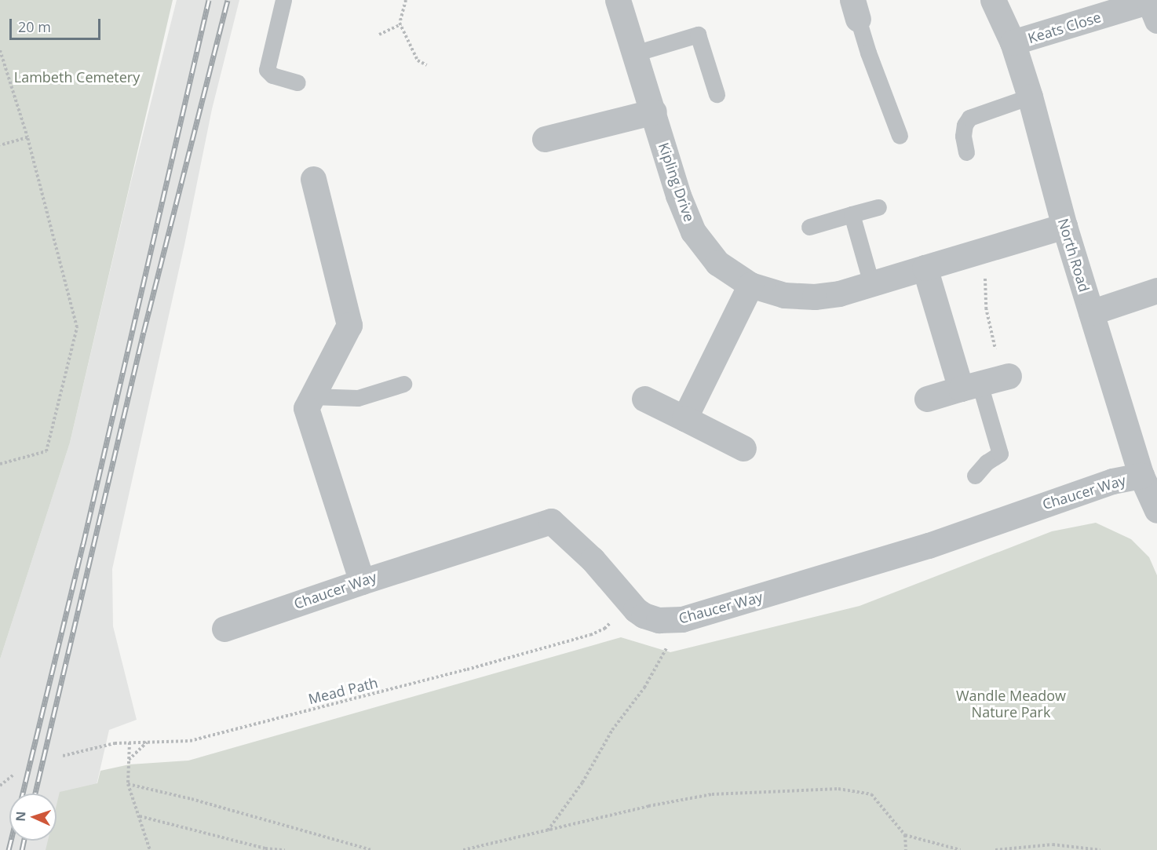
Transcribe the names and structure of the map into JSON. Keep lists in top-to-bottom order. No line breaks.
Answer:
{"streets":{"street":["Keats Close","Kipling Drive","North Road","Chaucer Way"],"path":["Mead Path"]},"crossings":[["Keats Close","North Road"],["Kipling Drive","North Road"],["North Road","Chaucer Way"]],"parks":["Lambeth Cemetery","Wandle Meadow Nature Park"],"scale_bar":"20 m","north":"left"}
